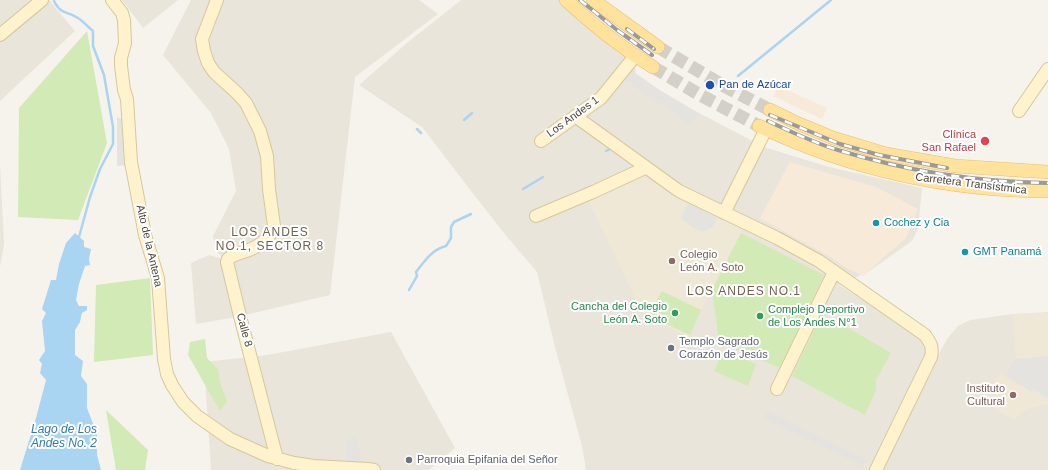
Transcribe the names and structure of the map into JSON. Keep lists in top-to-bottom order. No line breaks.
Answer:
{"streets":{"main road":["Carretera Transístmica"],"street":["Los Andes 1","Alto de la Antena","Calle 8"]},"crossings":[["Alto de la Antena","Calle 8"]],"districts":["LOS ANDES NO.1, SECTOR 8","LOS ANDES NO.1"],"water":["Lago de Los Andes No. 2"],"places":["Pan de Azúcar","Clínica San Rafael","Cochez y Cia","GMT Panamá","Colegio León A. Soto","Cancha del Colegio León A. Soto","Complejo Deportivo de Los Andes N°1","Templo Sagrado Corazón de Jesús","Instituto Cultural","Parroquia Epifania del Señor"]}
